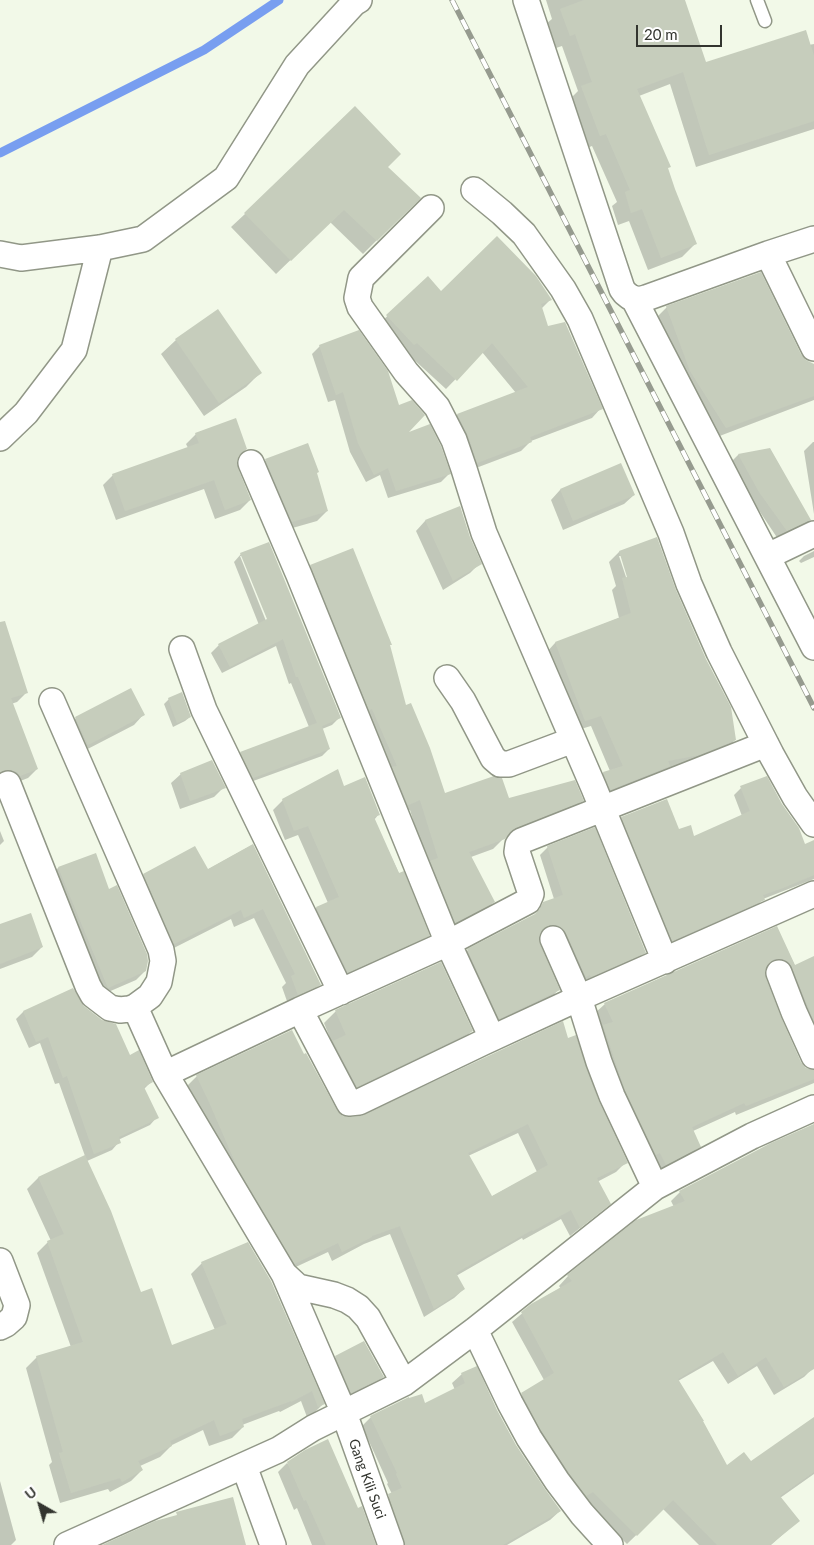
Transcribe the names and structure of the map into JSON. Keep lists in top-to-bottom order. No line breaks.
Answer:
{"streets":{"street":["Gang Kili Suci"]},"scale_bar":"20 m","north":"top left"}
